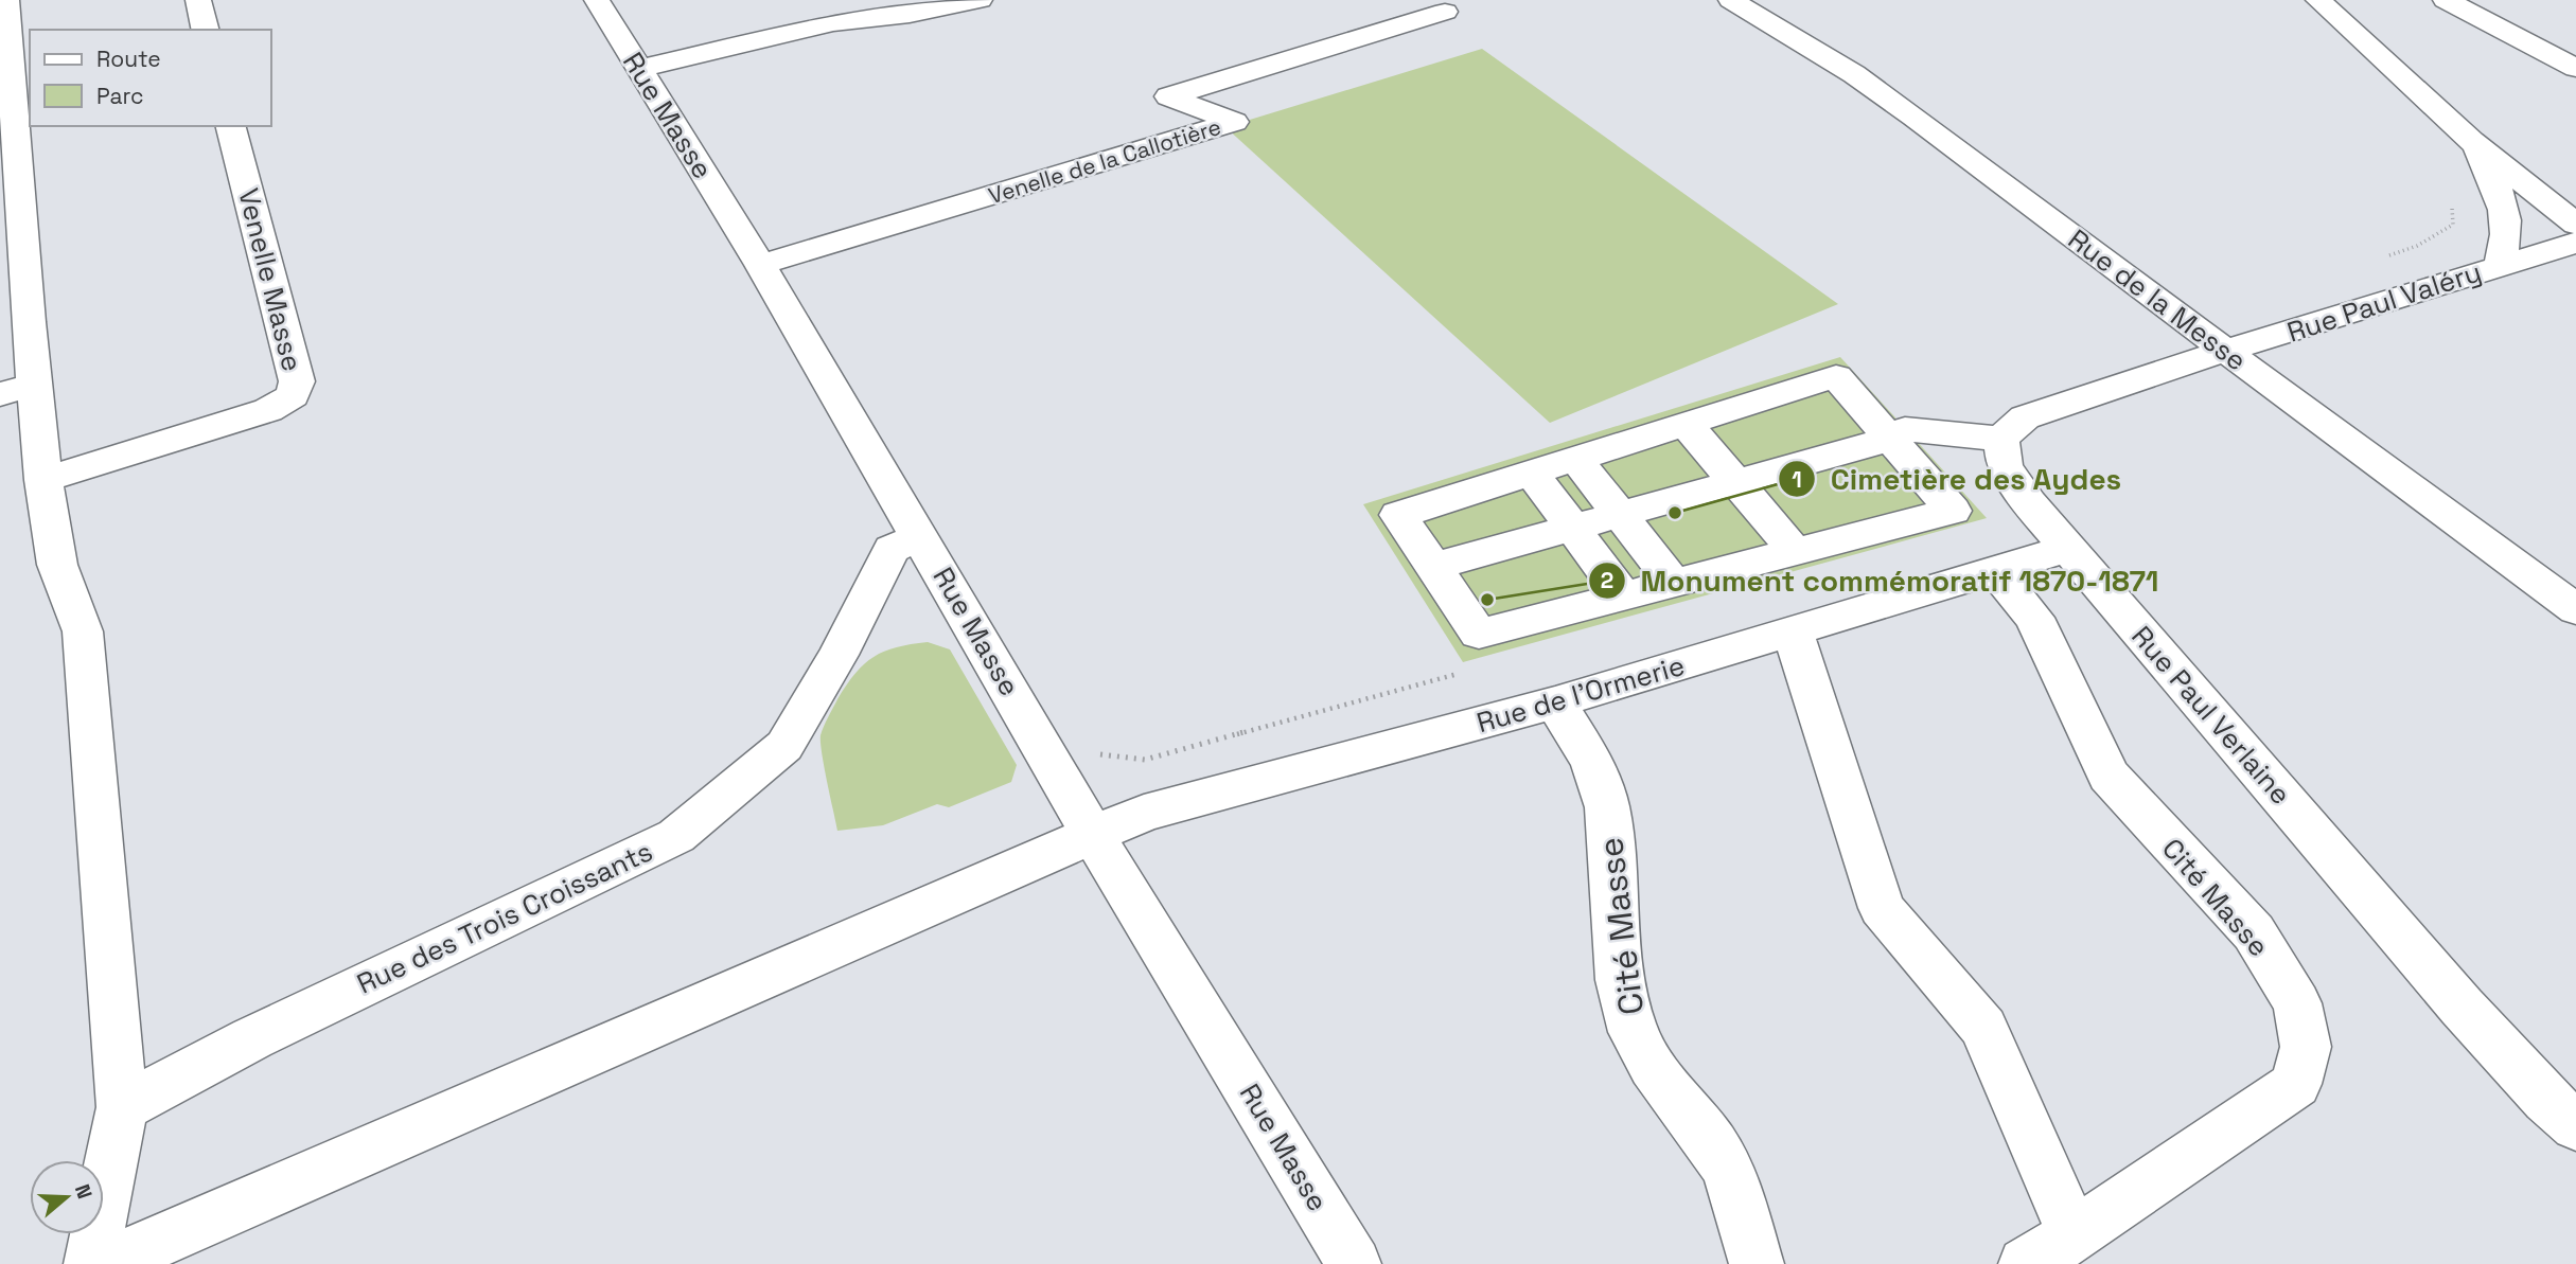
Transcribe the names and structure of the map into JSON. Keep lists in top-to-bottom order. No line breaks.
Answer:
{"streets":{"street":["Rue Masse","Venelle de la Callotière","Venelle Masse","Rue de la Messe","Rue Paul Valéry","Rue de l'Ormerie","Rue Paul Verlaine","Cité Masse","Rue des Trois Croissants"]},"crossings":[["Rue Masse","Venelle de la Callotière"],["Rue Masse","Rue de l'Ormerie"],["Rue Masse","Rue des Trois Croissants"],["Rue de la Messe","Rue Paul Valéry"],["Rue de l'Ormerie","Rue Paul Verlaine"],["Rue de l'Ormerie","Cité Masse"]],"places":["Cimetière des Aydes","Monument commémoratif 1870-1871"],"legend":["Route","Parc"],"north":"right"}
